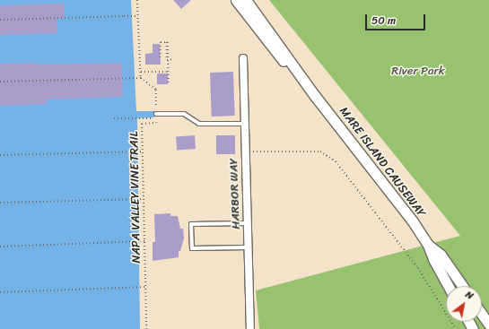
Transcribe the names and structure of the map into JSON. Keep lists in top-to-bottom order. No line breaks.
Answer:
{"streets":{"main road":["MARE ISLAND CAUSEWAY"],"street":["HARBOR WAY"],"path":["NAPA VALLEY VINE TRAIL"]},"parks":["River Park"],"scale_bar":"50 m","north":"top right"}
